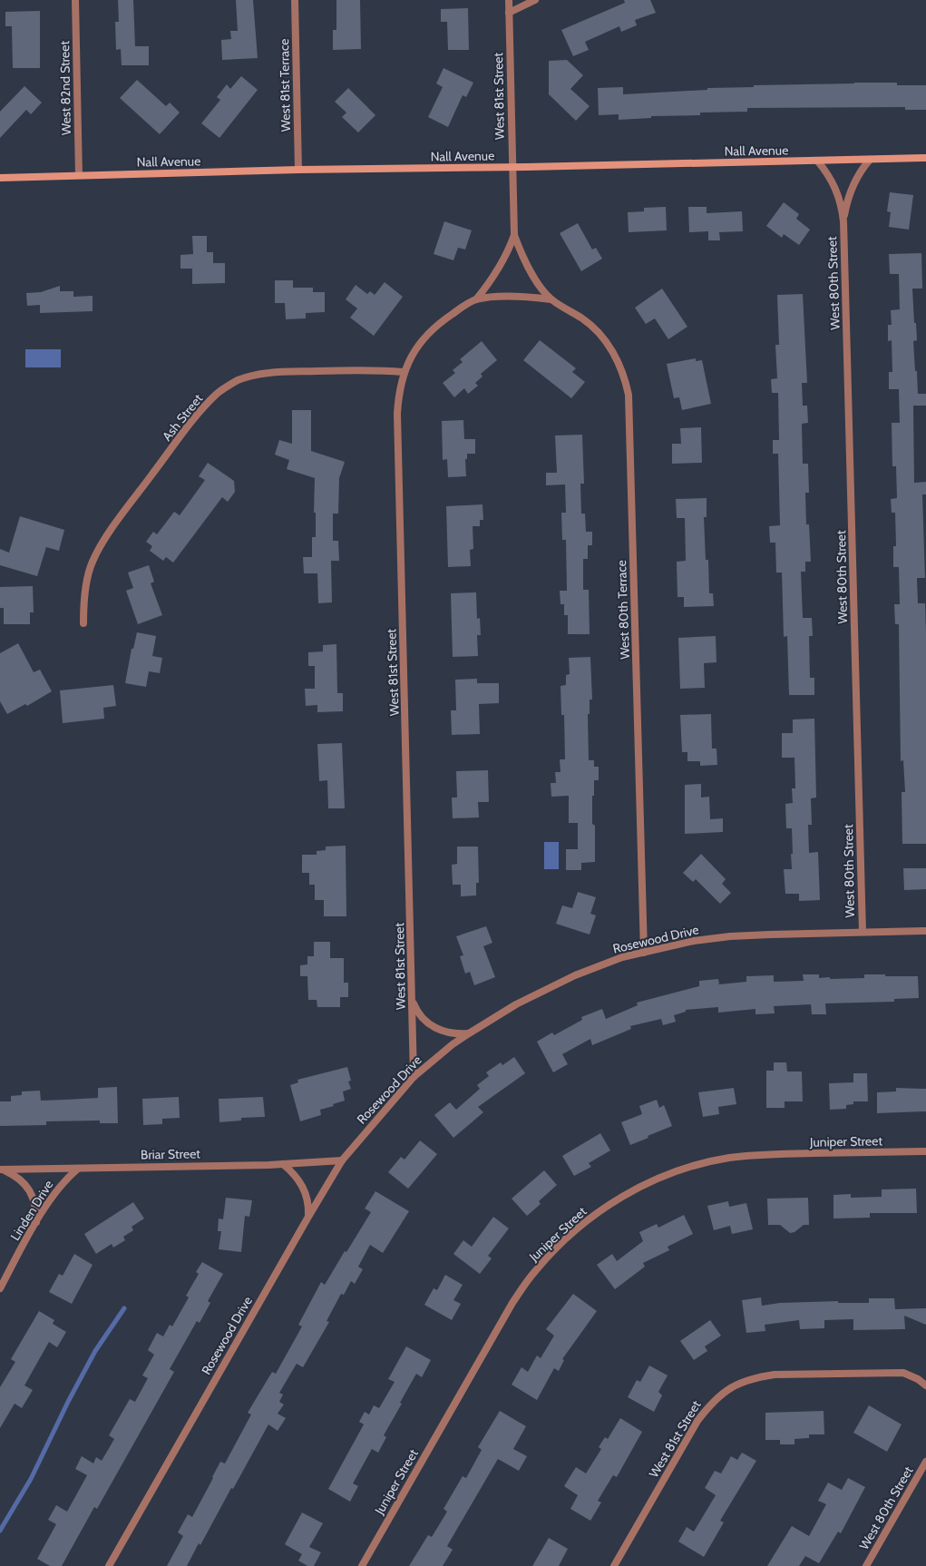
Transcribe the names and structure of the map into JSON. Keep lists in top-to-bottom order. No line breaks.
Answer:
{"streets":{"main road":["Nall Avenue"],"street":["West 81st Terrace","West 82nd Street","West 81st Street","West 80th Street","Ash Street","West 80th Terrace","Rosewood Drive","Juniper Street","Briar Street","Linden Drive"]},"crossings":[["West 81st Terrace","Nall Avenue"],["West 82nd Street","Nall Avenue"],["West 81st Street","Nall Avenue"],["West 81st Street","Ash Street"],["West 81st Street","West 80th Terrace"],["West 81st Street","Rosewood Drive"],["Nall Avenue","West 80th Street"],["West 80th Street","Rosewood Drive"],["West 80th Terrace","Rosewood Drive"],["Rosewood Drive","Briar Street"],["Briar Street","Linden Drive"]]}
